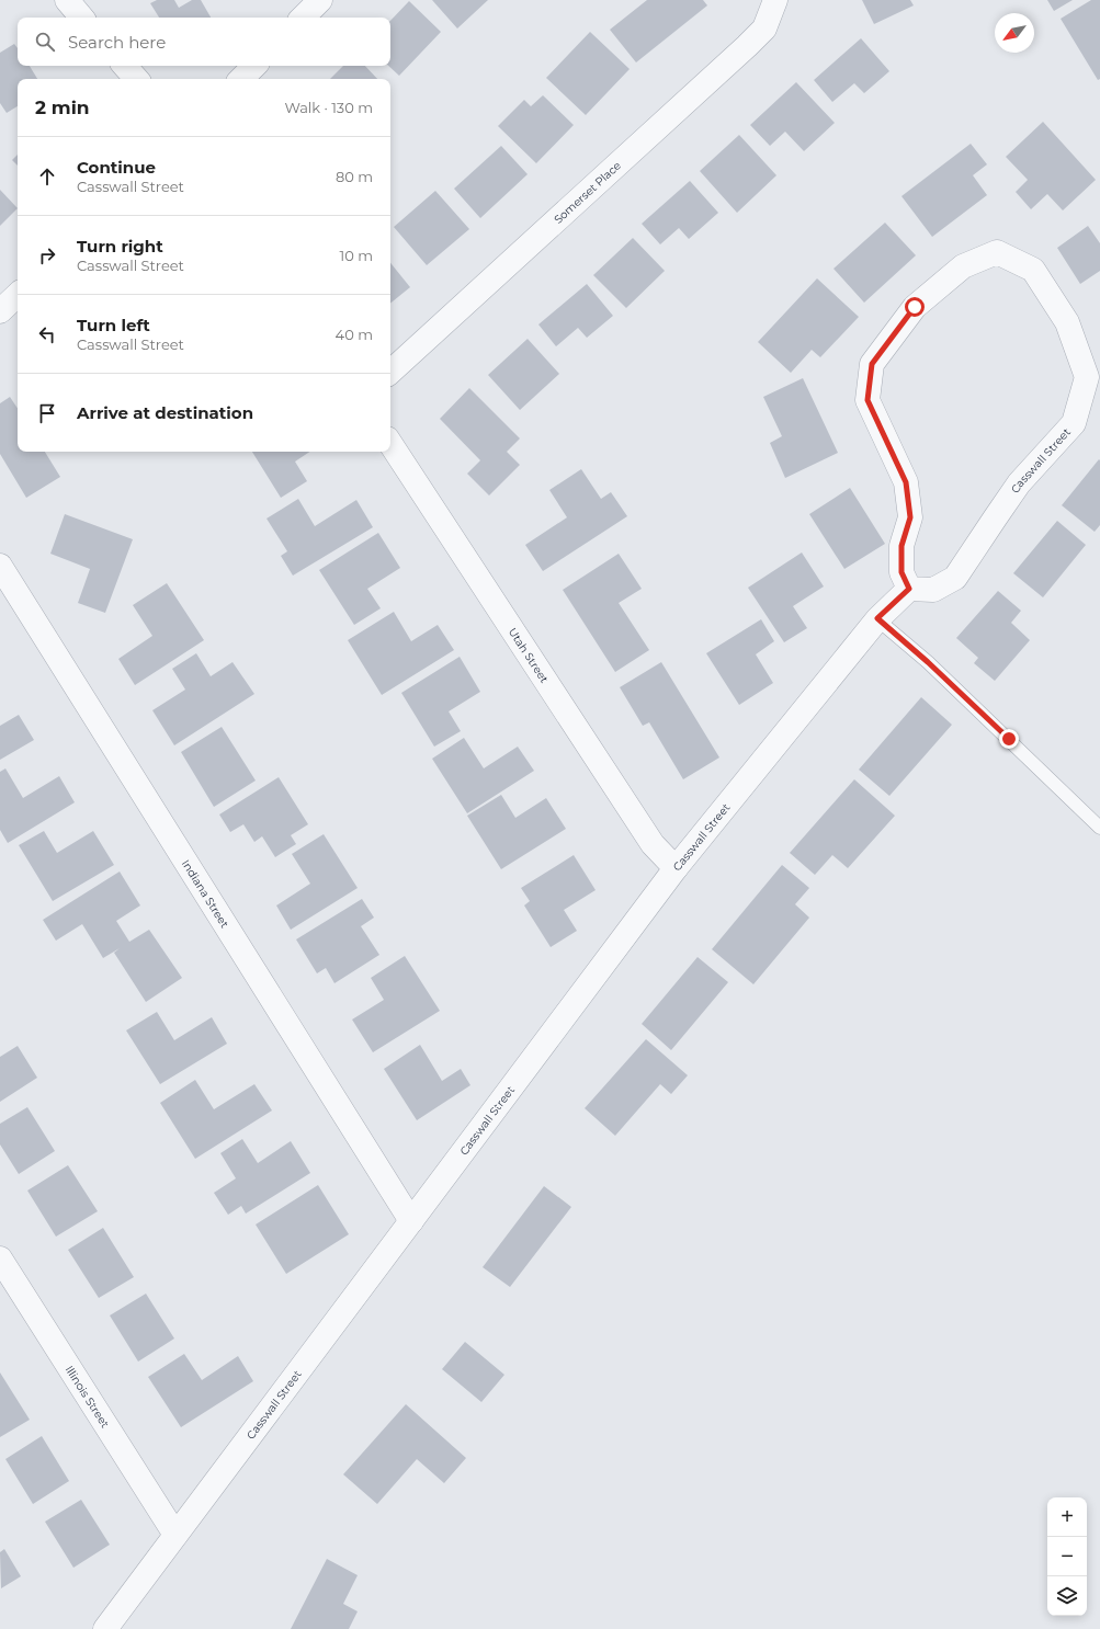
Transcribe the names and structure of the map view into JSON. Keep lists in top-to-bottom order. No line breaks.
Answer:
{"streets":{"street":["Somerset Place","Casswall Street","Utah Street","Indiana Street","Illinois Street"]},"crossings":[["Casswall Street","Utah Street"],["Casswall Street","Indiana Street"],["Casswall Street","Illinois Street"]],"north":"bottom left","page":{"search":"Search here","heading":["2 min","Walk · 130 m"],"list":[["Continue","Casswall Street","80 m"],["Turn right","Casswall Street","10 m"],["Turn left","Casswall Street","40 m"],"Arrive at destination"],"map_buttons":["+","−"]}}
